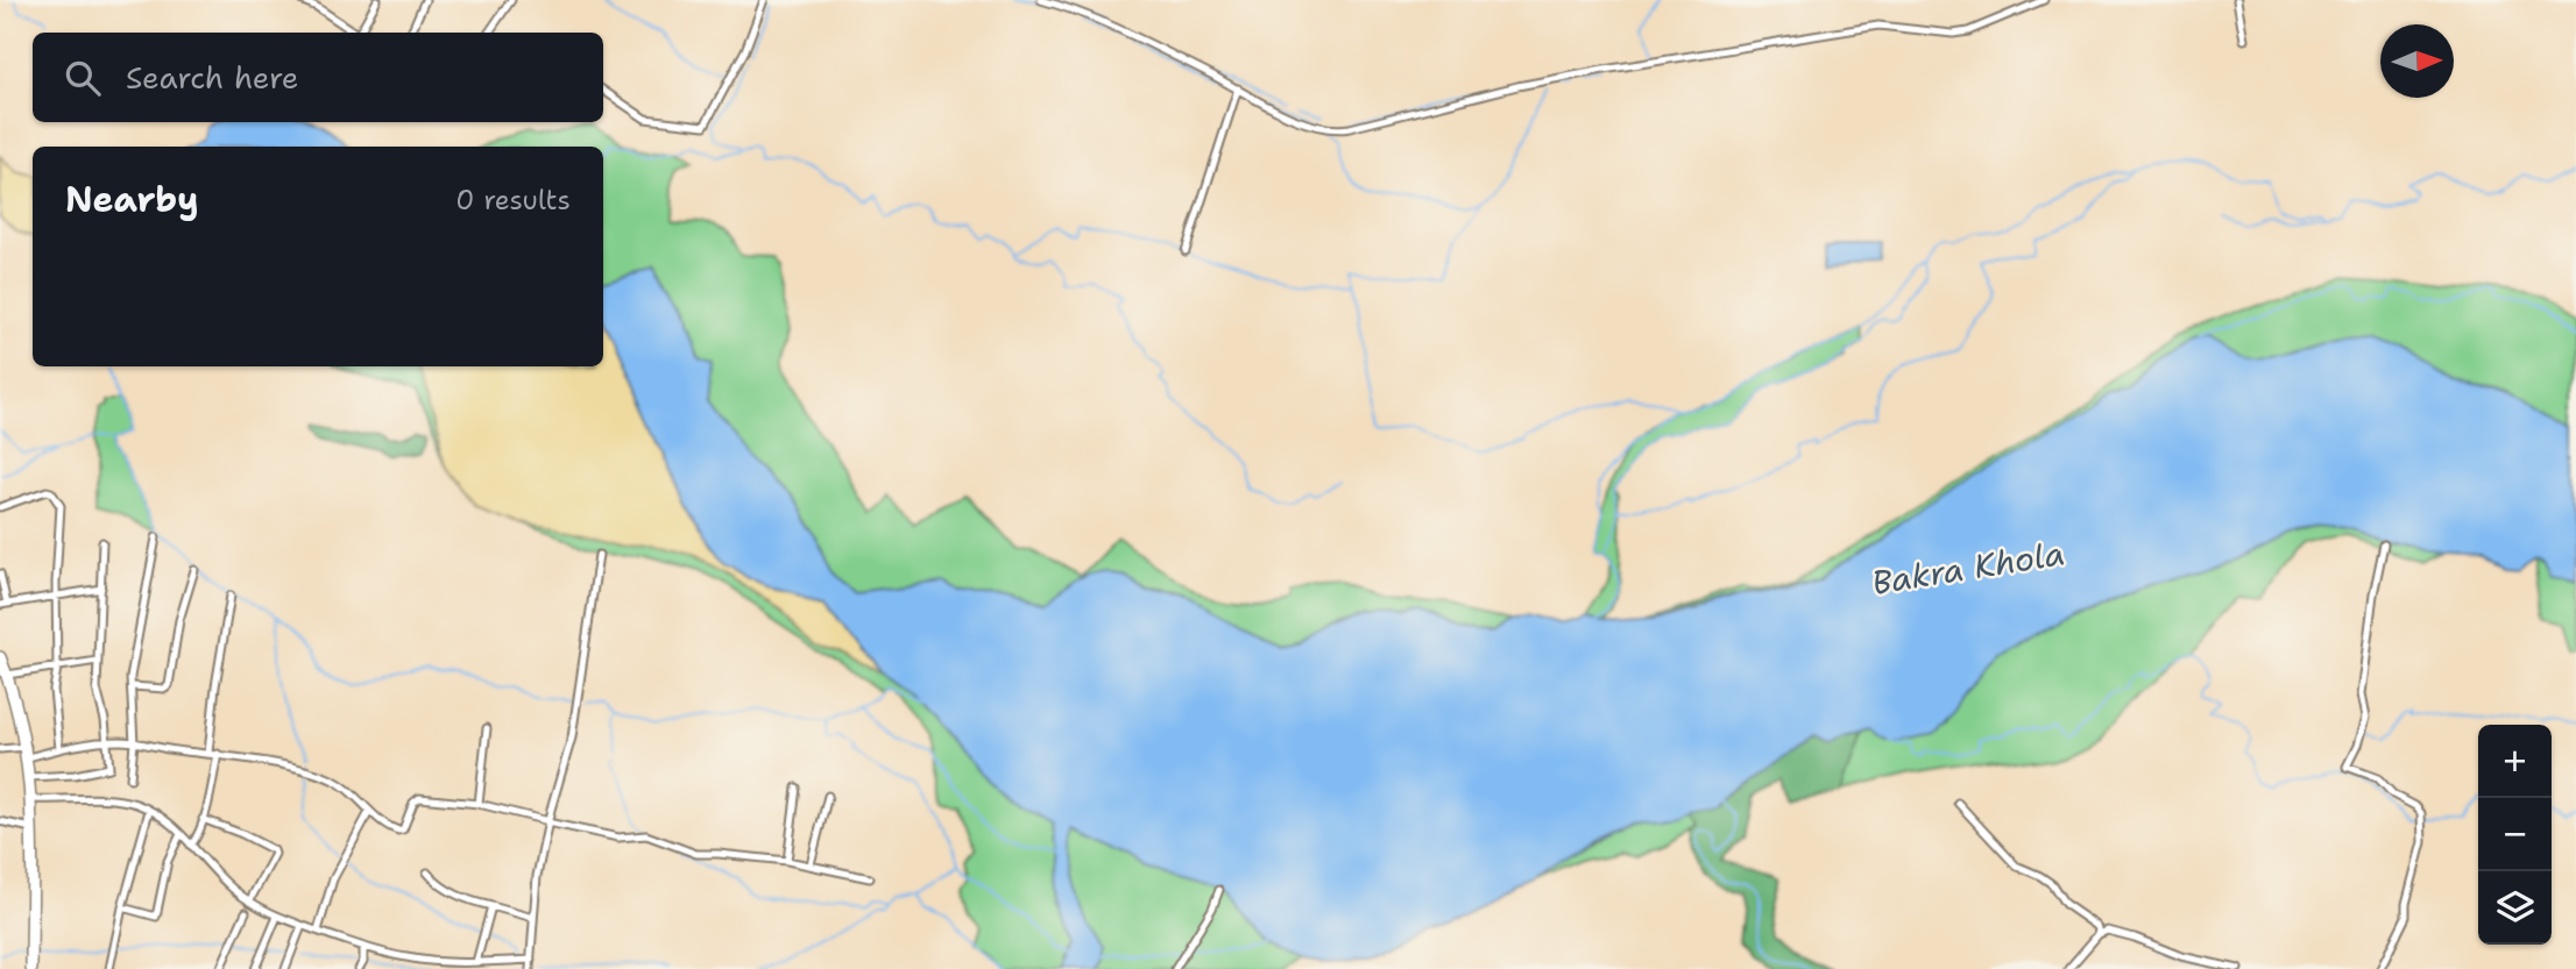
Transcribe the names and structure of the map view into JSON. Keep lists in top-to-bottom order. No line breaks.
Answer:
{"water":["Bakra Khola"],"north":"right","page":{"search":"Search here","heading":["Nearby","0 results"],"map_buttons":["+","−"]}}
